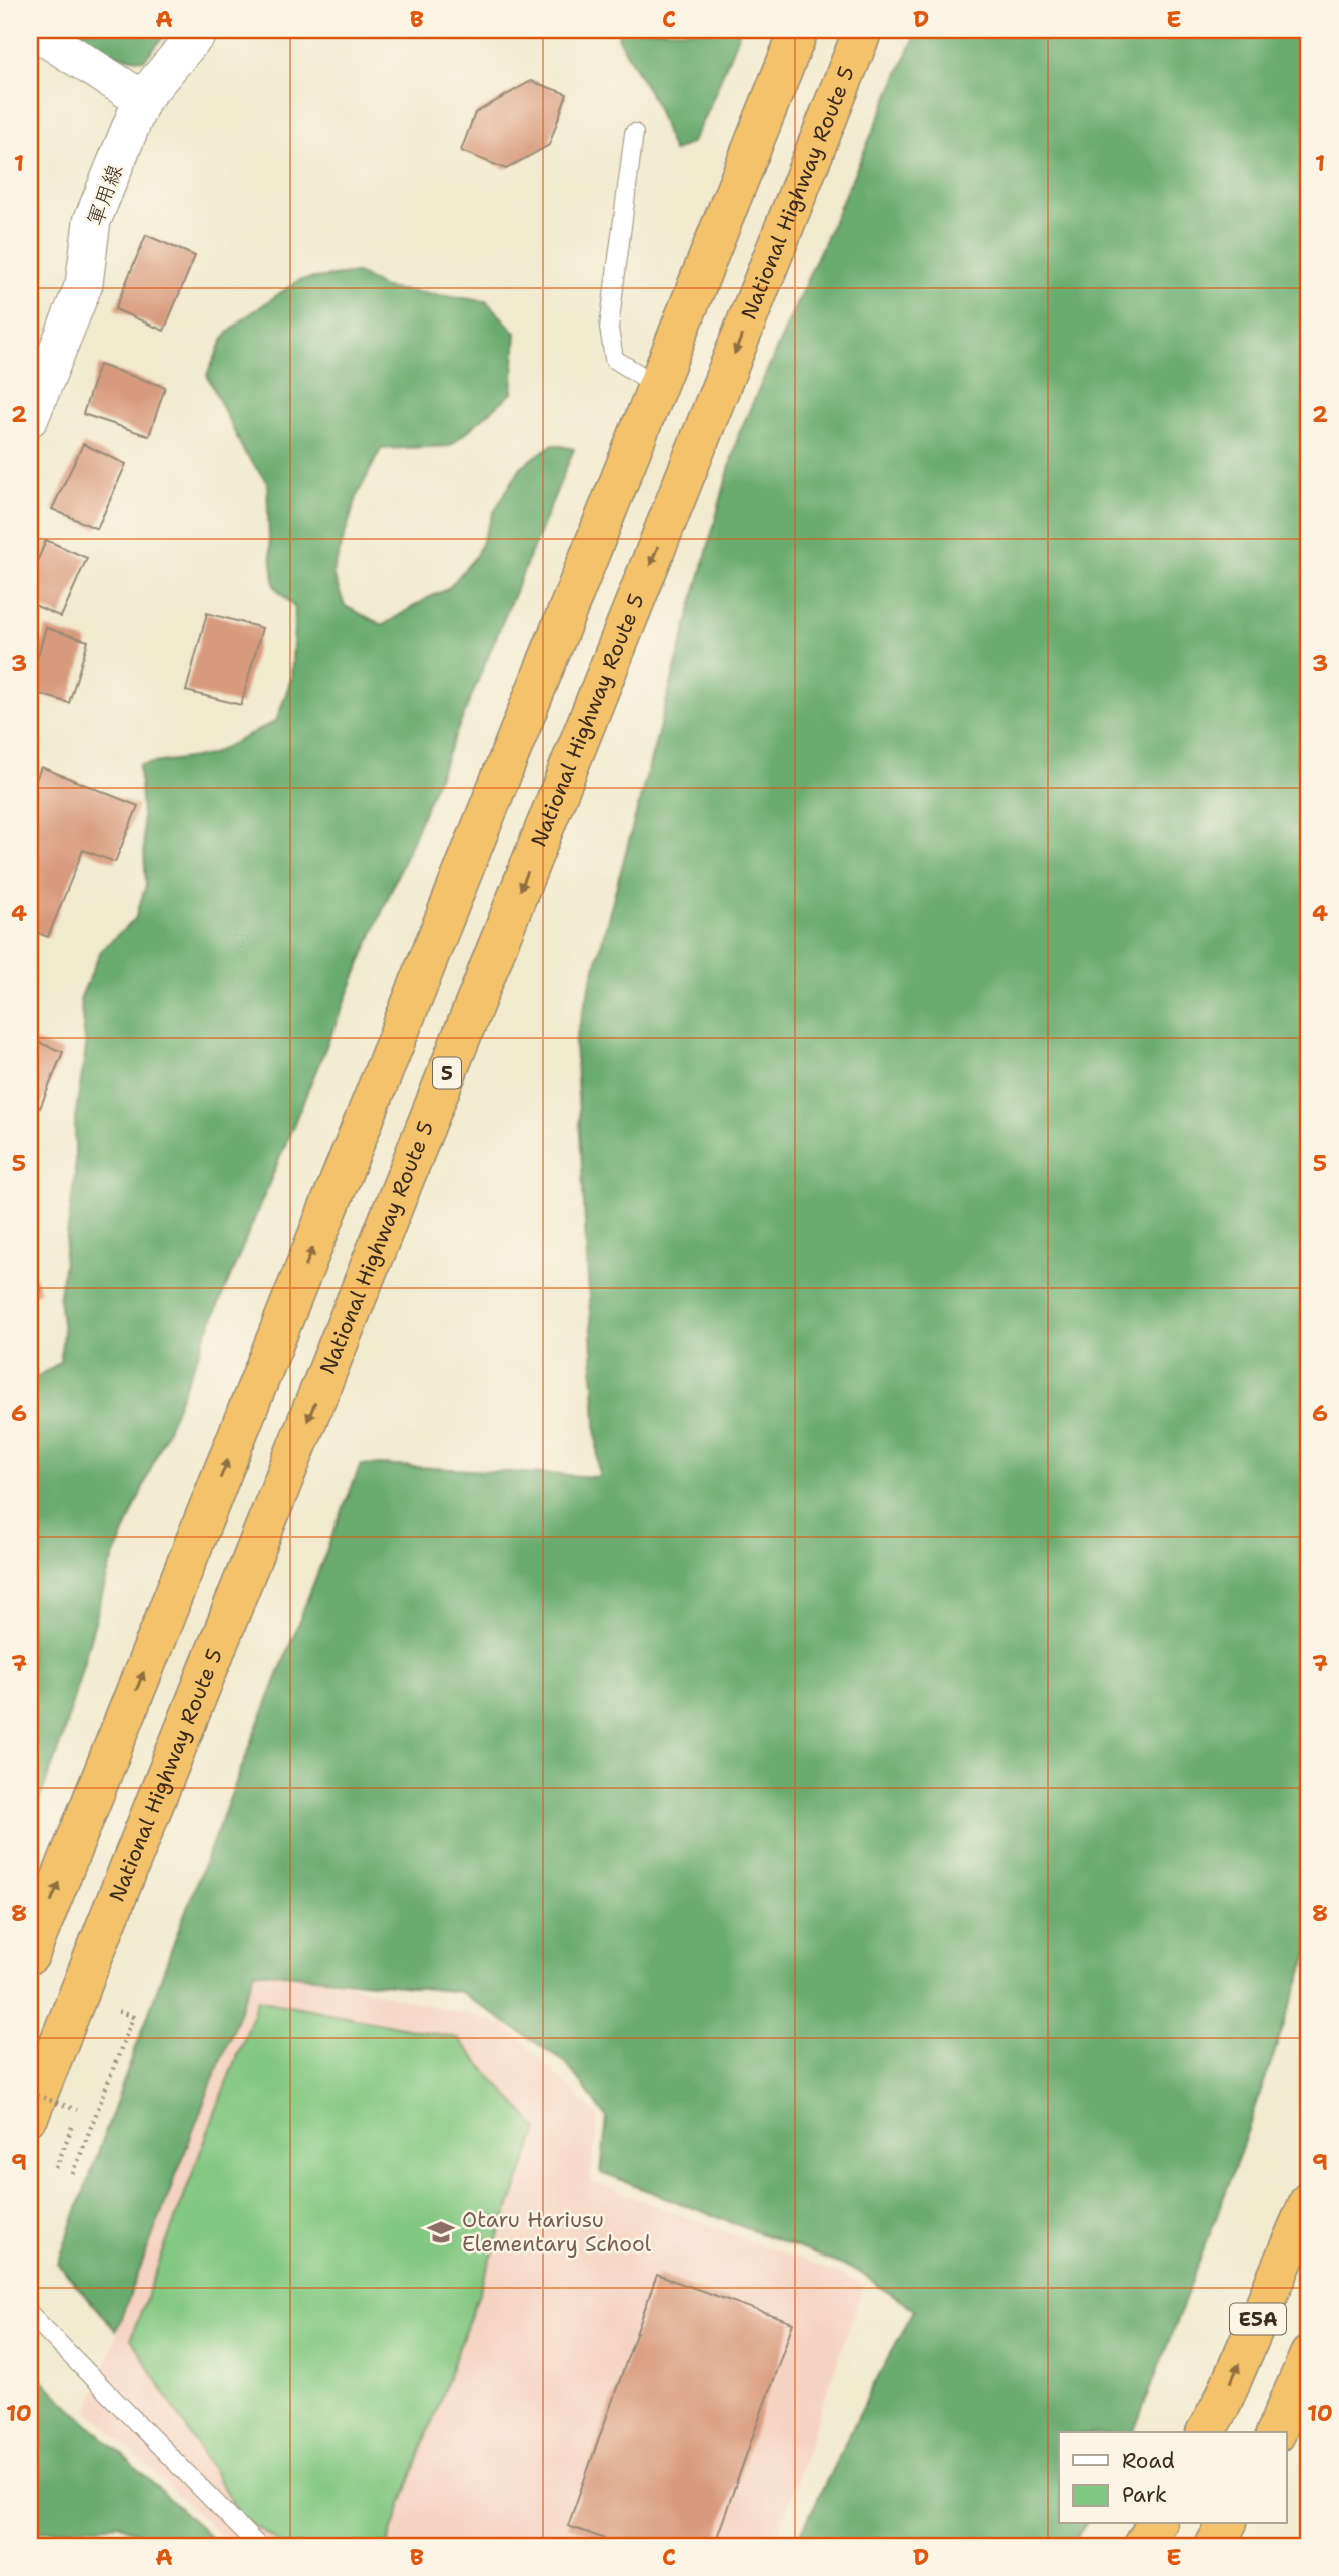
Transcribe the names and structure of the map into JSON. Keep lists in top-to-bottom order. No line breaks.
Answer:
{"streets":{"highway":["National Highway Route 5","5","E5A"],"street":["軍用線"]},"places":{"school or university":["Otaru Hariusu Elementary School"]},"legend":["Road","Park"],"grid":{"columns":["A","B","C","D","E"],"rows":["1","2","3","4","5","6","7","8","9","10"]}}
